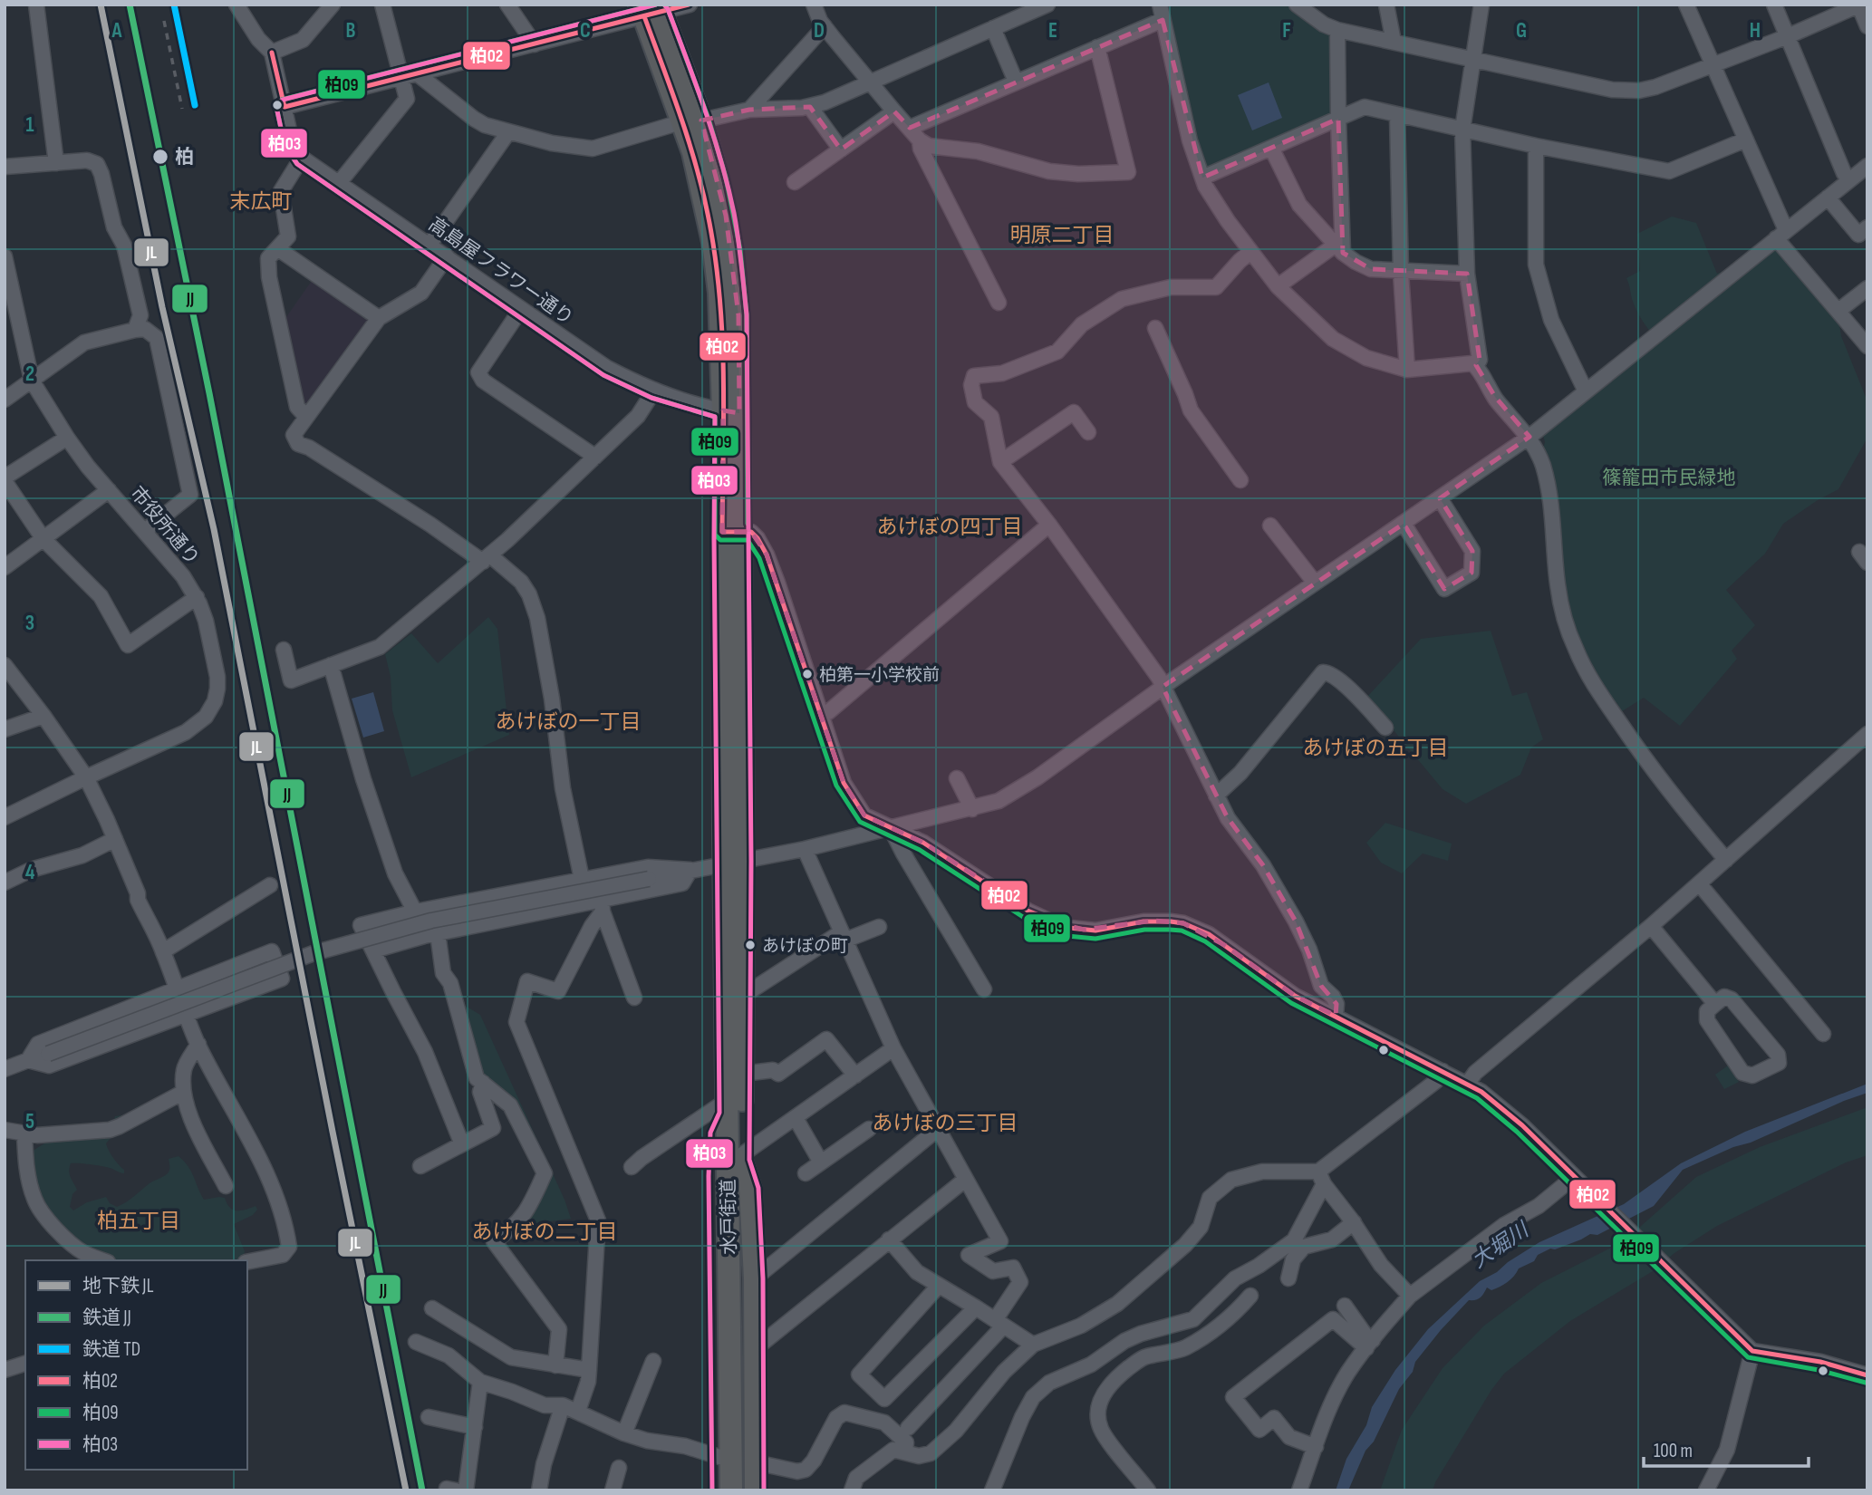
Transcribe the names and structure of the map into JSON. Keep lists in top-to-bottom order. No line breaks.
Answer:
{"streets":{"highway":["水戸街道"],"street":["高島屋フラワー通り","市役所通り"]},"crossings":[["高島屋フラワー通り","水戸街道"]],"districts":["末広町","明原二丁目","あけぼの四丁目","あけぼの一丁目","あけぼの五丁目","あけぼの三丁目","柏五丁目","あけぼの二丁目"],"water":["大堀川"],"parks":["篠籠田市民緑地"],"places":["柏","柏第一小学校前","あけぼの町"],"lines":["metro line JL","rail line JJ","rail line TD","transit line 柏02","transit line 柏09","transit line 柏03"],"legend":["地下鉄 JL","鉄道 JJ","鉄道 TD","柏02","柏09","柏03"],"scale_bar":"100 m","grid":{"columns":["A","B","C","D","E","F","G","H"],"rows":["1","2","3","4","5"]}}
